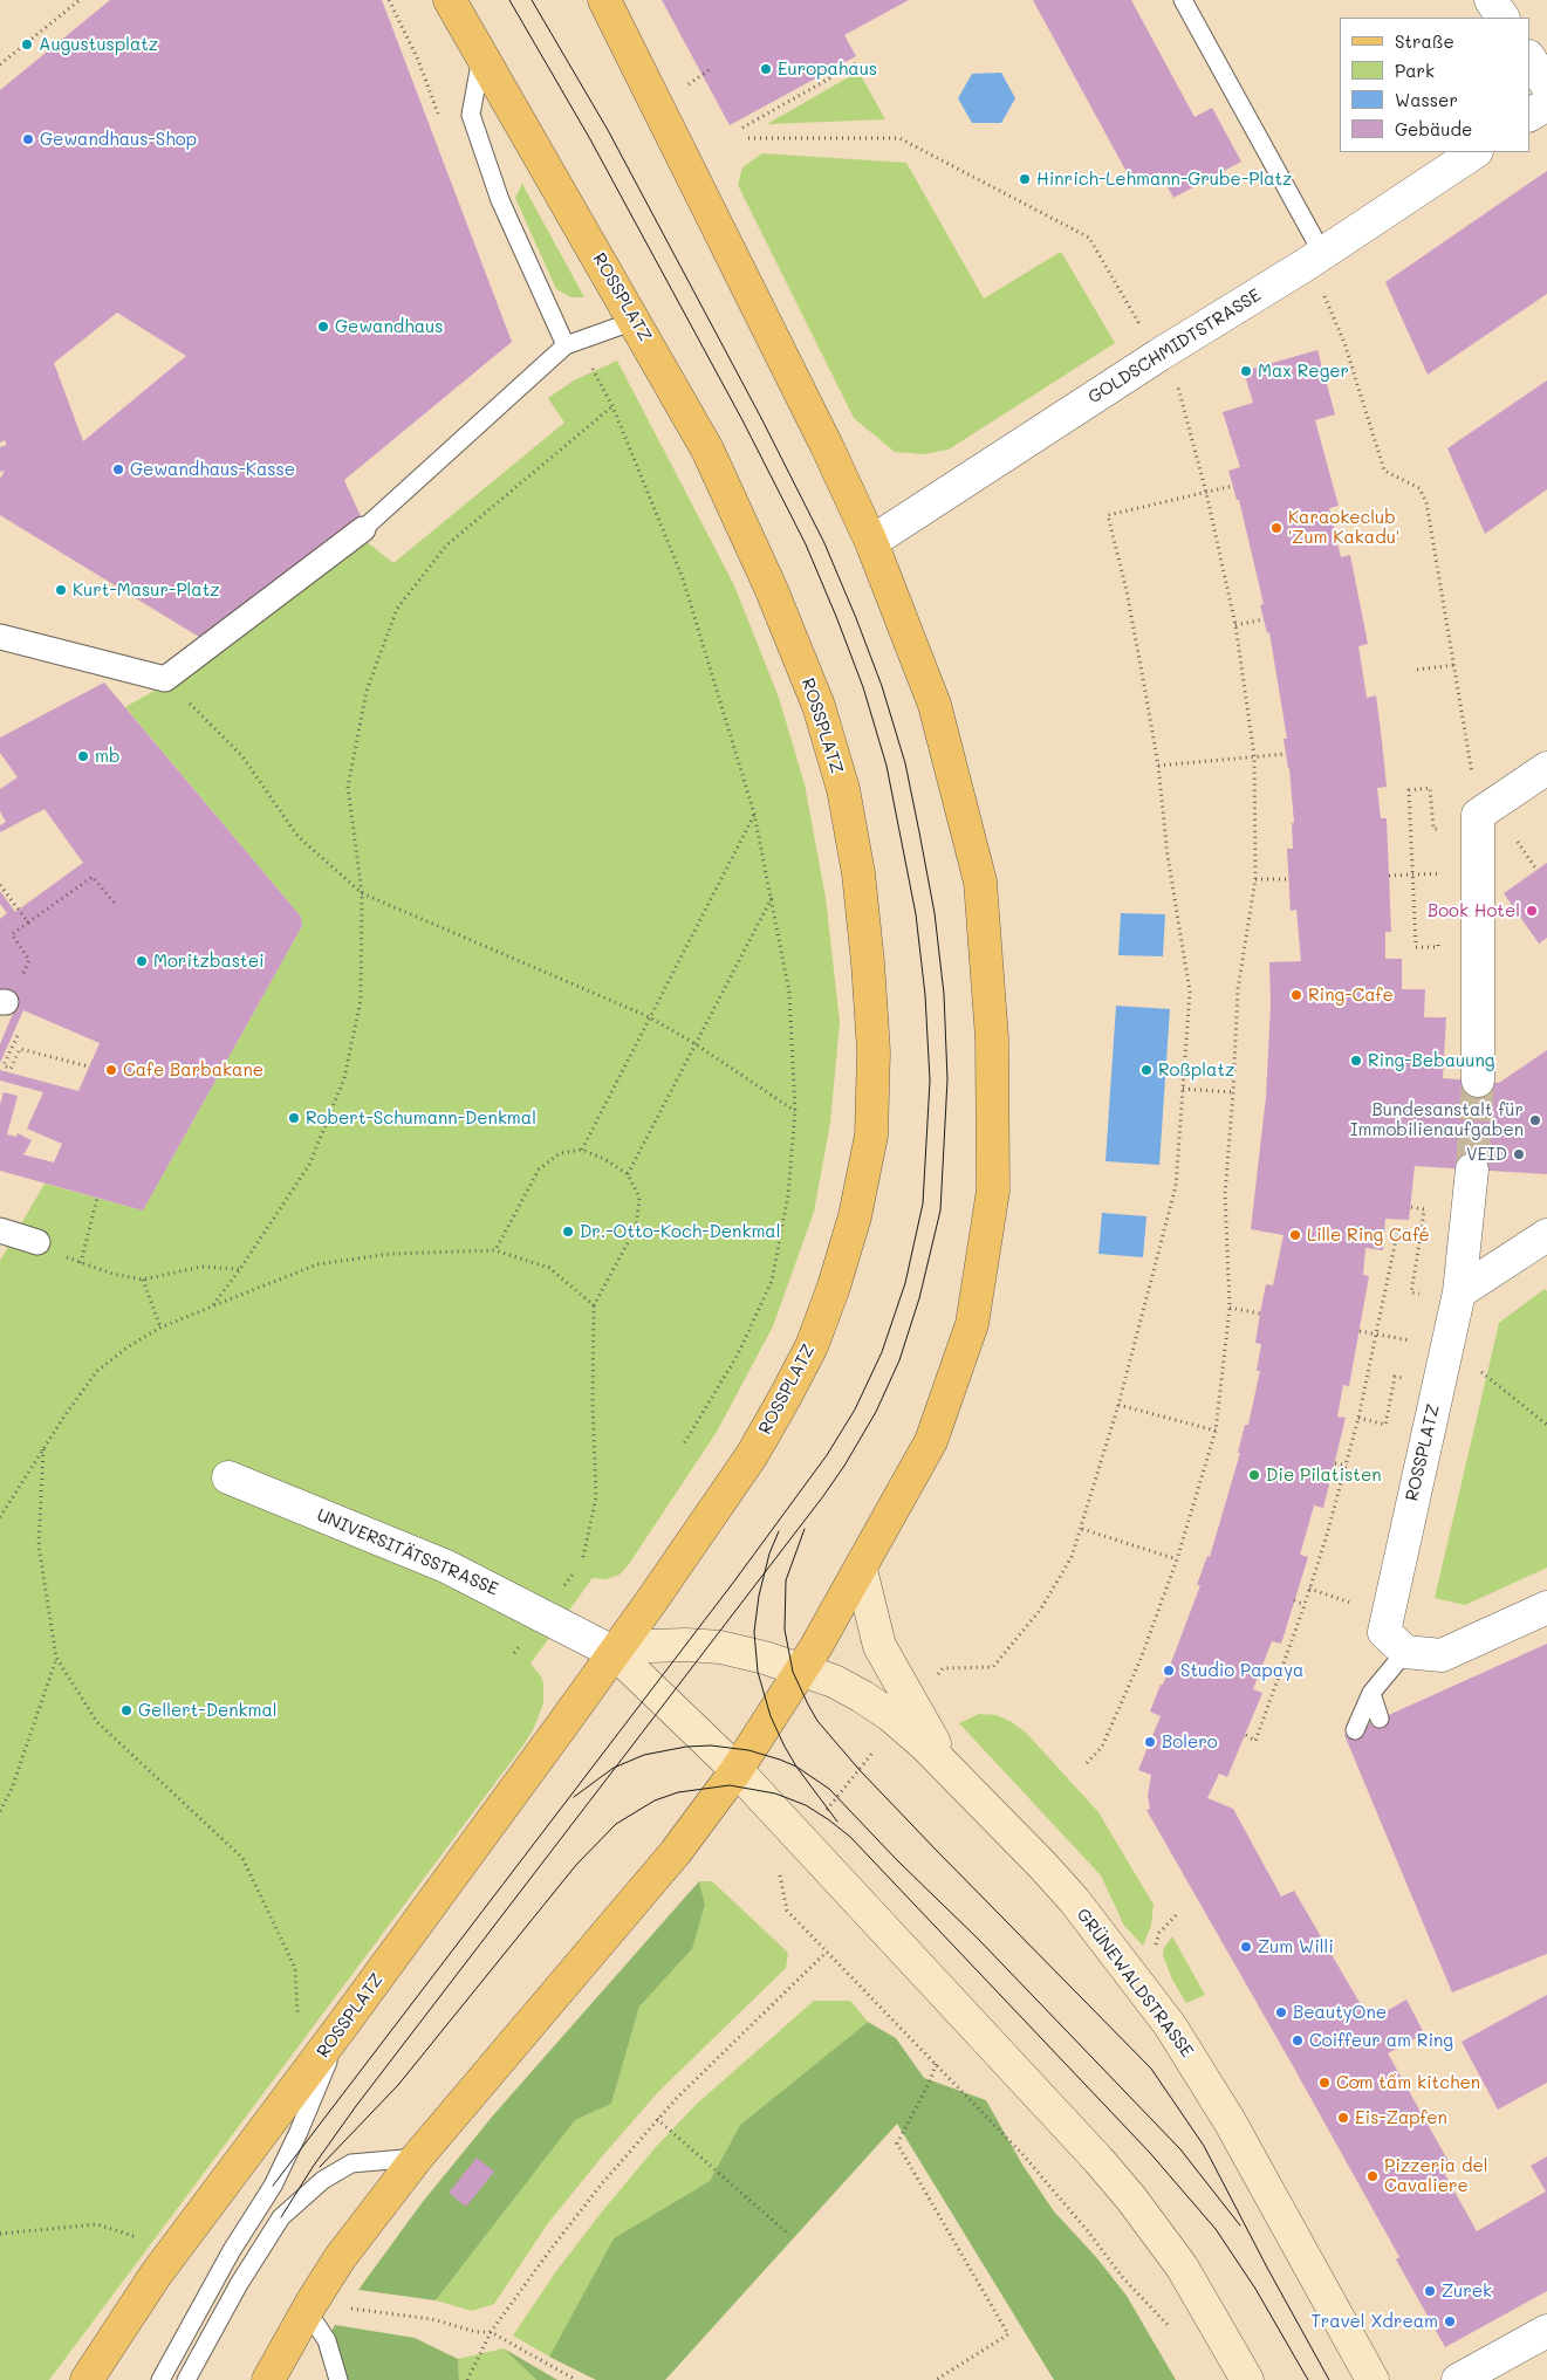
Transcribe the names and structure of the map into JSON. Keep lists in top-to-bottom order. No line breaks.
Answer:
{"streets":{"main road":["ROSSPLATZ","GRÜNEWALDSTRASSE"],"street":["GOLDSCHMIDTSTRASSE","UNIVERSITÄTSSTRASSE"]},"crossings":[["ROSSPLATZ","UNIVERSITÄTSSTRASSE"]],"places":["Augustusplatz","Europahaus","Gewandhaus-Shop","Hinrich-Lehmann-Grube-Platz","Gewandhaus","Max Reger","Gewandhaus-Kasse","Karaokeclub 'Zum Kakadu'","Kurt-Masur-Platz","mb","Book Hotel","Moritzbastei","Ring-Cafe","Ring-Bebauung","Cafe Barbakane","Roßplatz","Robert-Schumann-Denkmal","Bundesanstalt für Immobilienaufgaben","VEID","Dr.-Otto-Koch-Denkmal","Lille Ring Café","Die Pilatisten","Studio Papaya","Gellert-Denkmal","Bolero","Zum Willi","BeautyOne","Coiffeur am Ring","Cơm tấm kitchen","Eis-Zapfen","Pizzeria del Cavaliere","Zurek","Travel Xdream"],"legend":["Straße","Park","Wasser","Gebäude"]}
